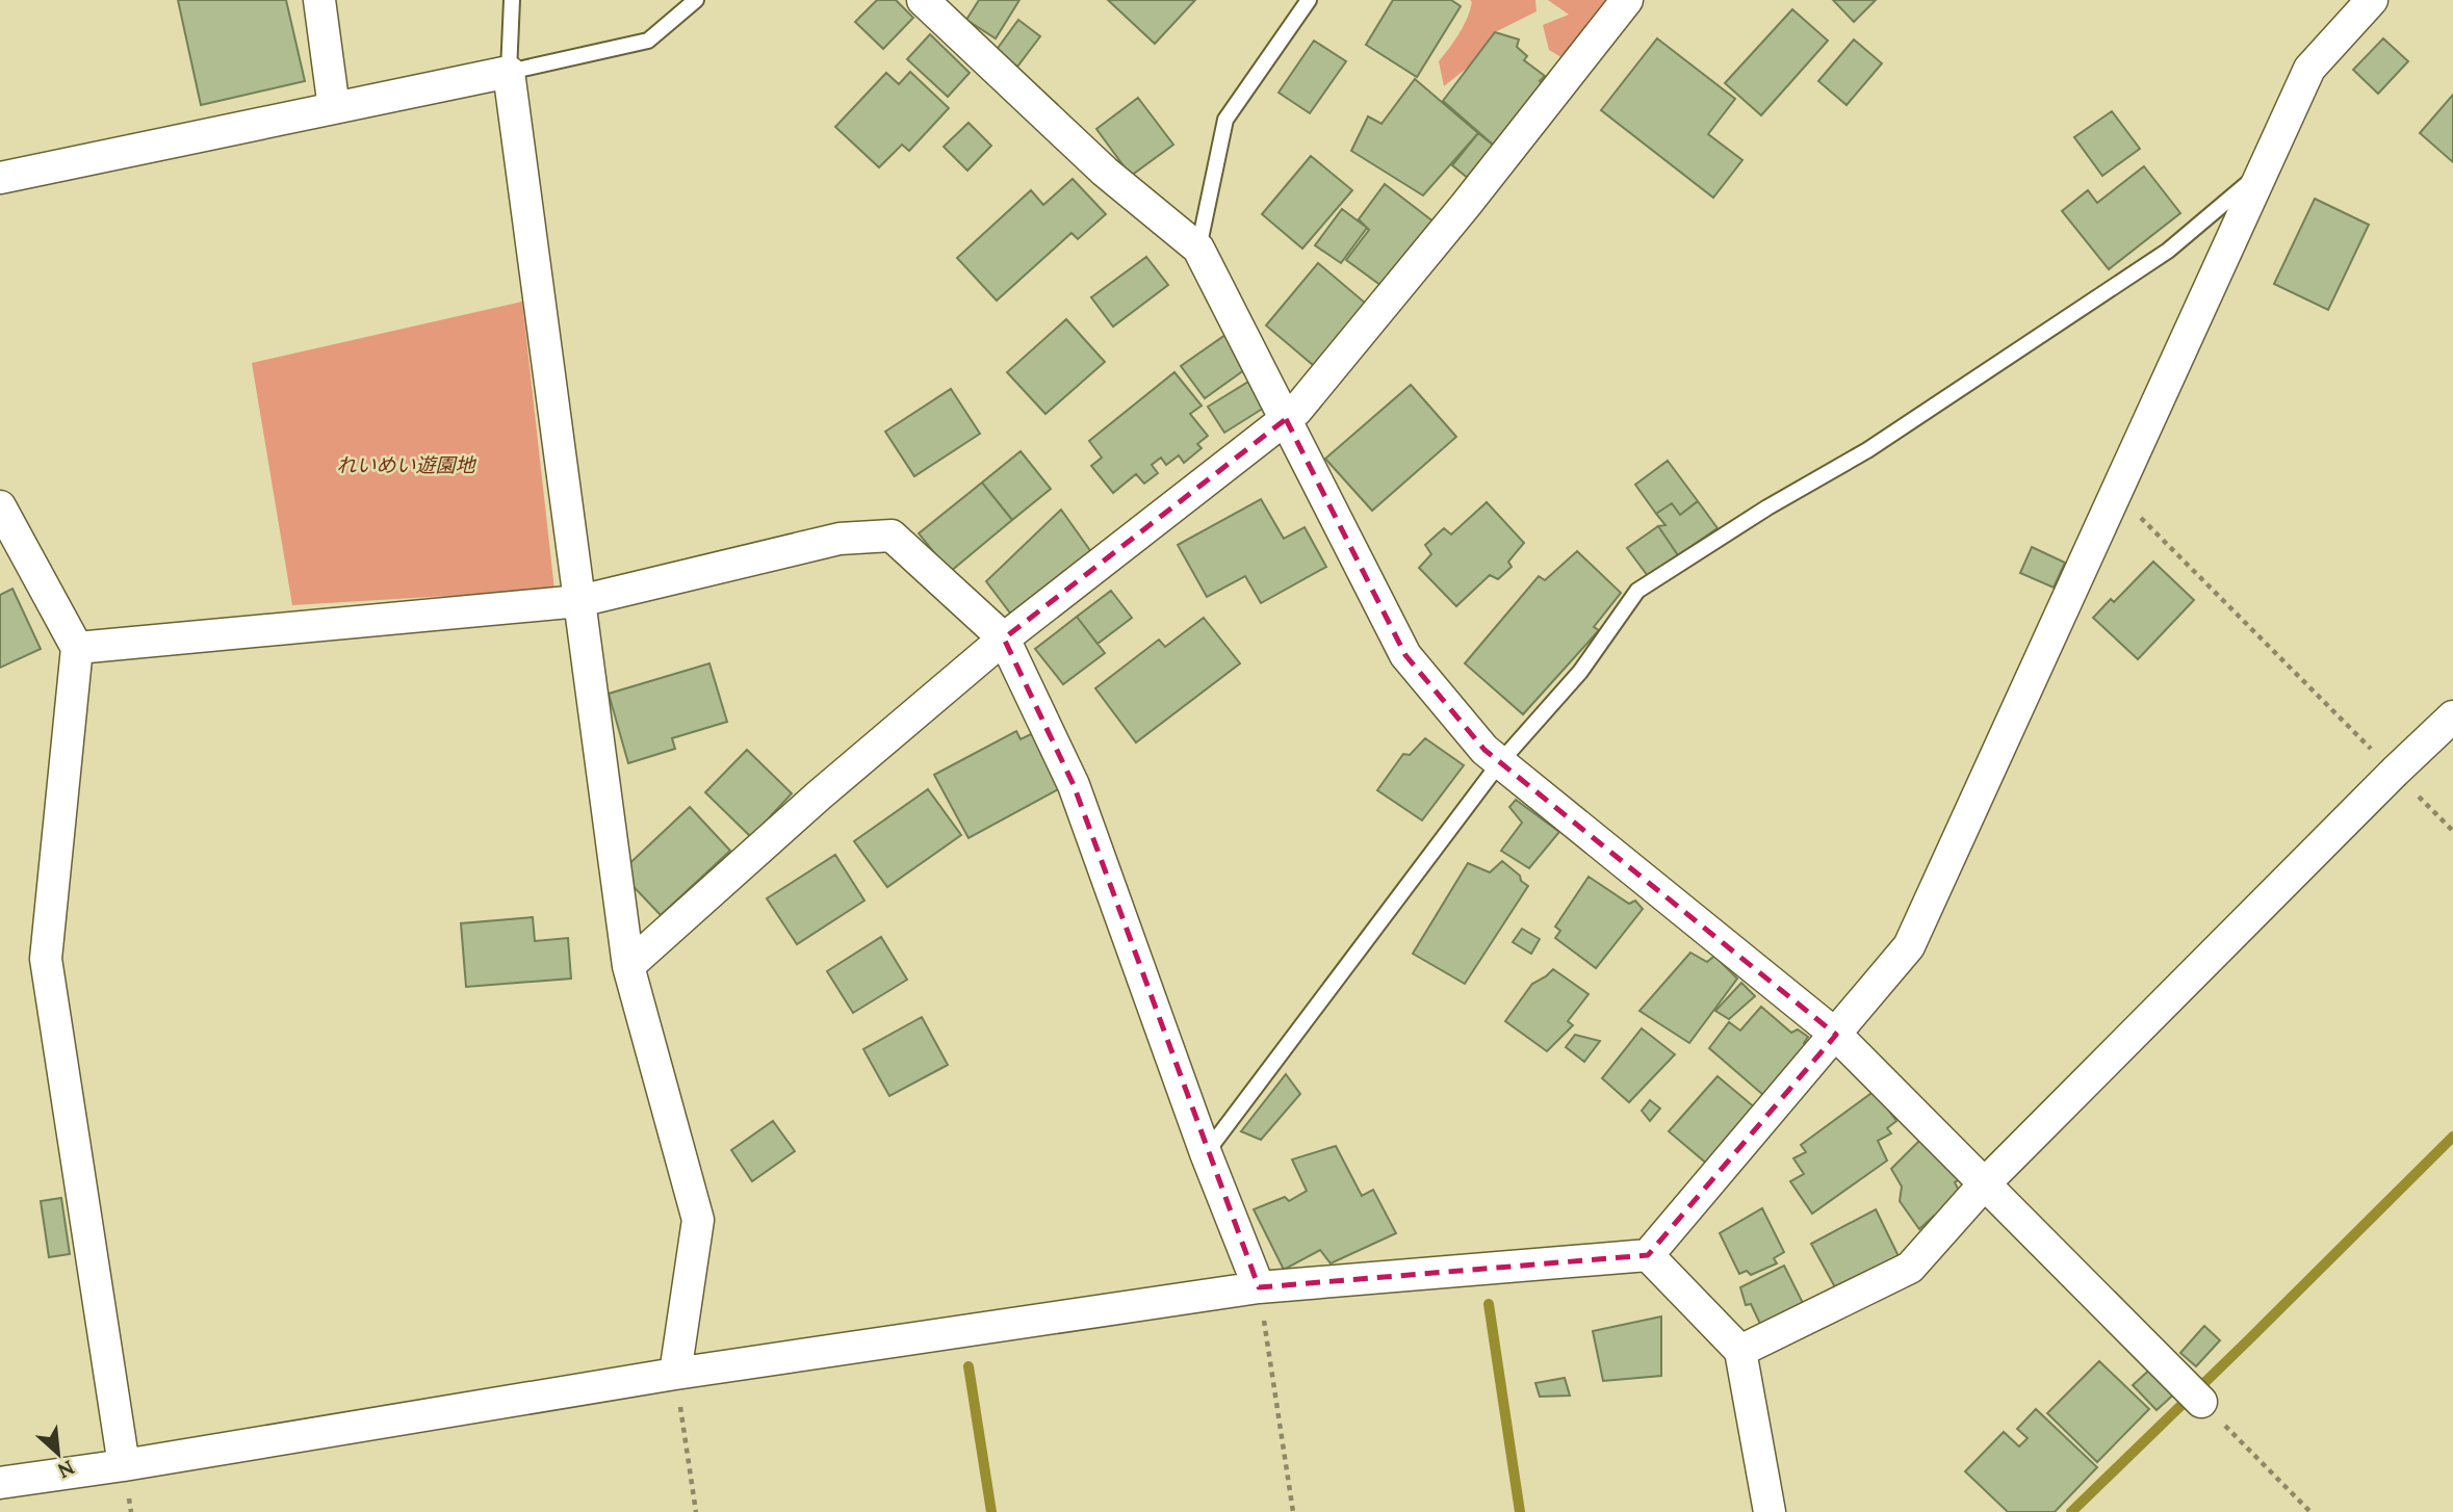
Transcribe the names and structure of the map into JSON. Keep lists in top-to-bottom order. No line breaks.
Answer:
{"parks":["れいめい遊園地"],"north":"bottom right"}
